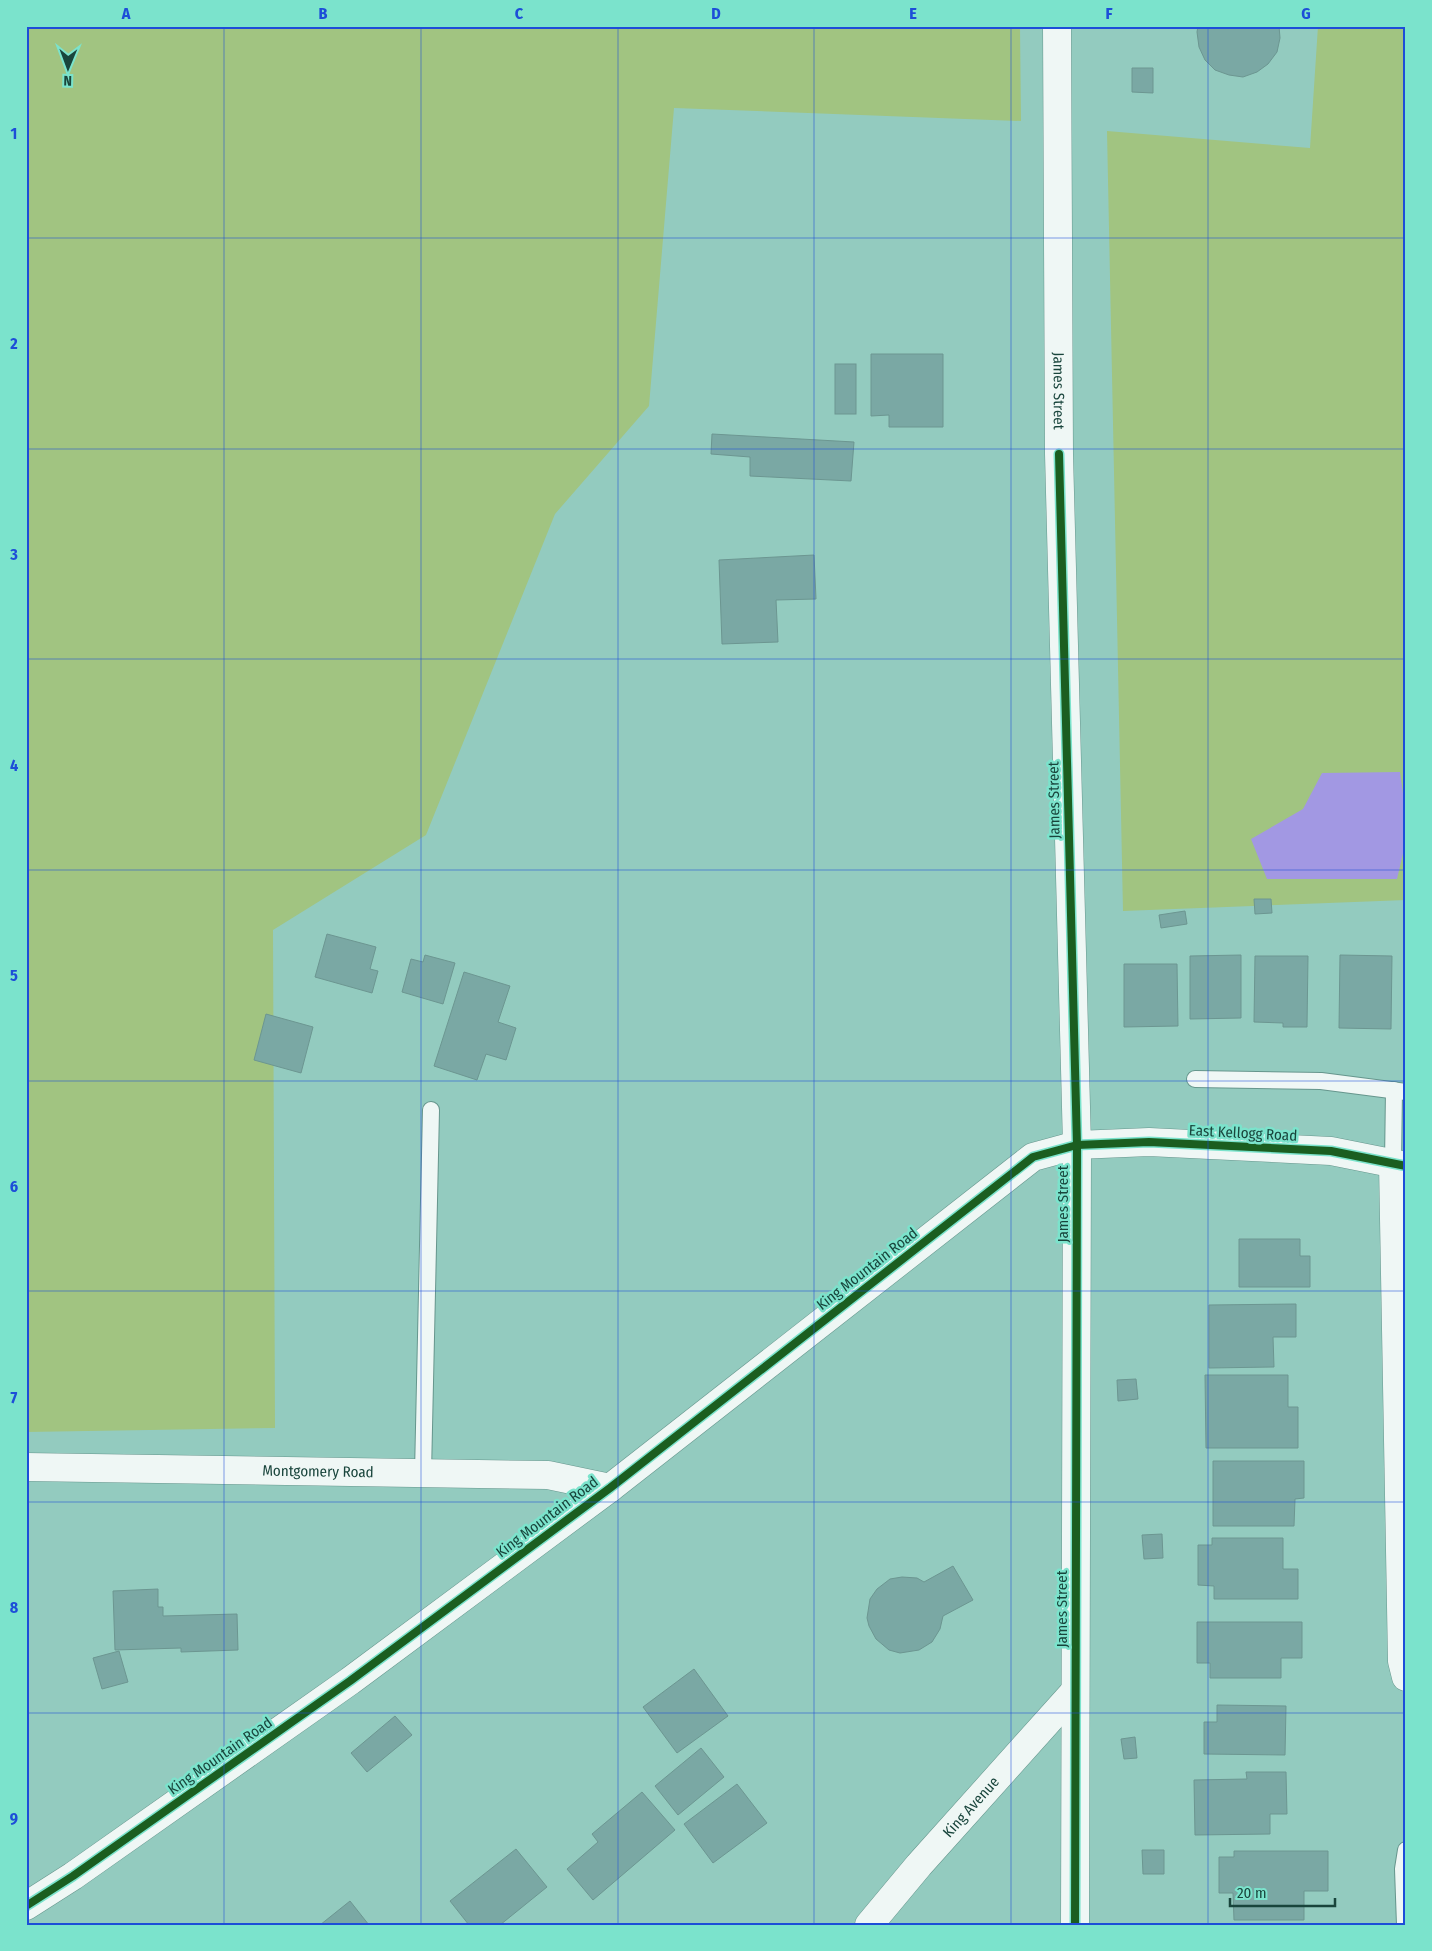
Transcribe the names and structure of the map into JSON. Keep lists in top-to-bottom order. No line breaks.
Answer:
{"streets":{"street":["James Street","East Kellogg Road","King Mountain Road","Montgomery Road","King Avenue"]},"crossings":[["James Street","East Kellogg Road"],["James Street","King Mountain Road"],["James Street","King Avenue"],["East Kellogg Road","King Mountain Road"],["King Mountain Road","Montgomery Road"]],"scale_bar":"20 m","north":"bottom","grid":{"columns":["A","B","C","D","E","F","G"],"rows":["1","2","3","4","5","6","7","8","9"]}}
